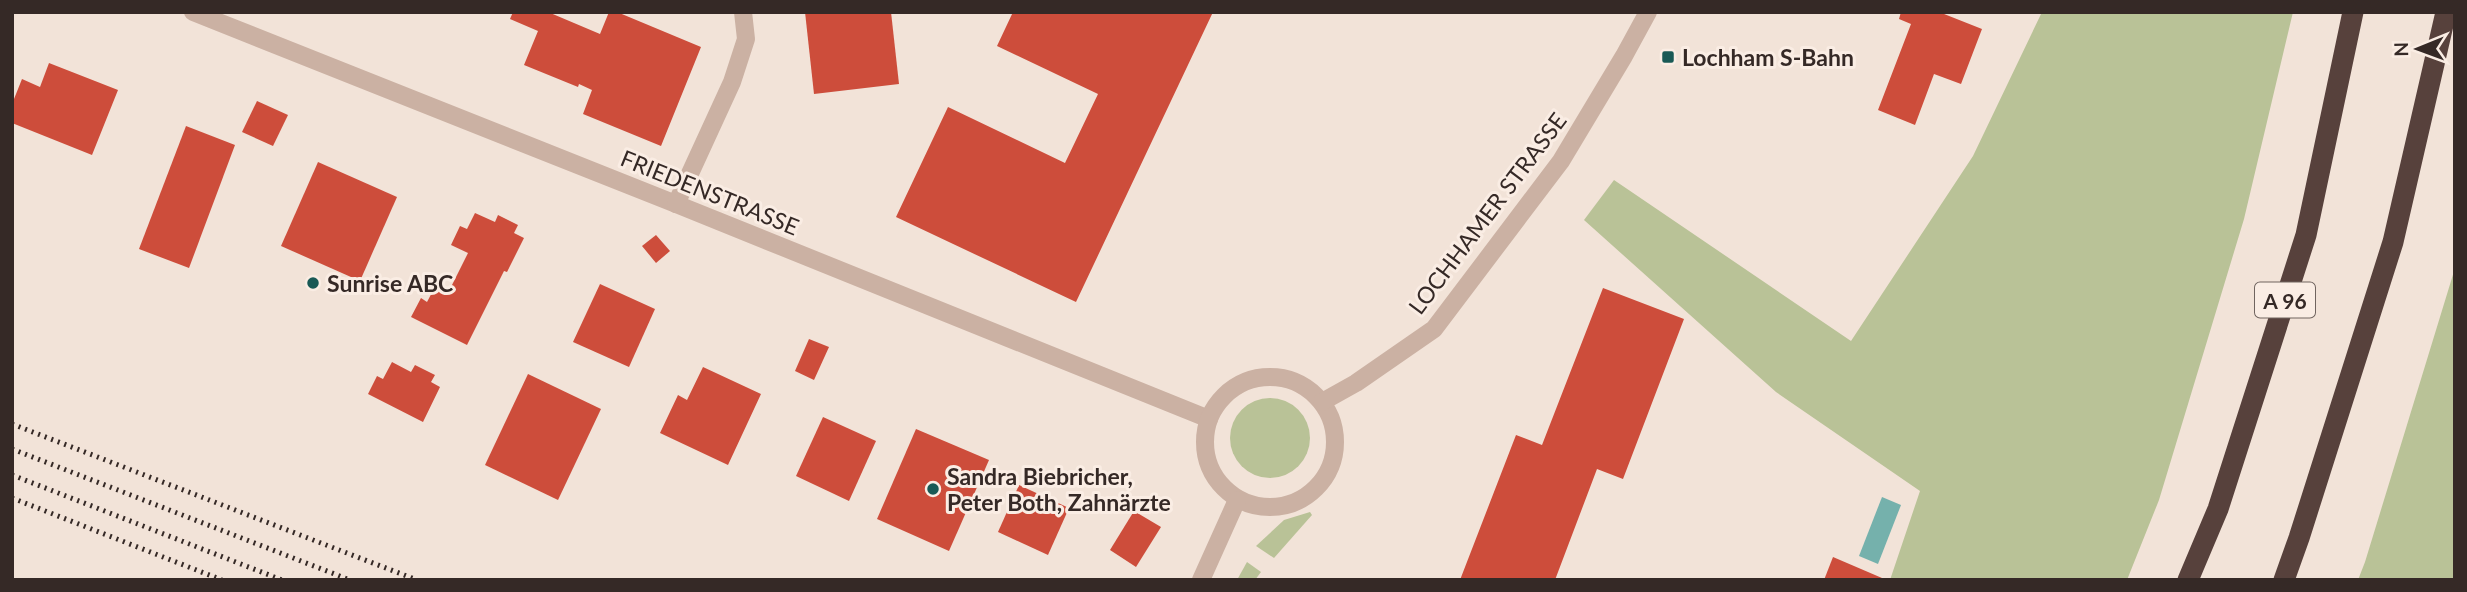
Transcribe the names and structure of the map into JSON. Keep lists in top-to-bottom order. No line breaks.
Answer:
{"streets":{"highway":["A 96"],"street":["FRIEDENSTRASSE","LOCHHAMER STRASSE"]},"crossings":[["FRIEDENSTRASSE","LOCHHAMER STRASSE"]],"places":{"transit":["Lochham S-Bahn"],"other":["Sunrise ABC","Sandra Biebricher, Peter Both, Zahnärzte"]},"north":"left"}
